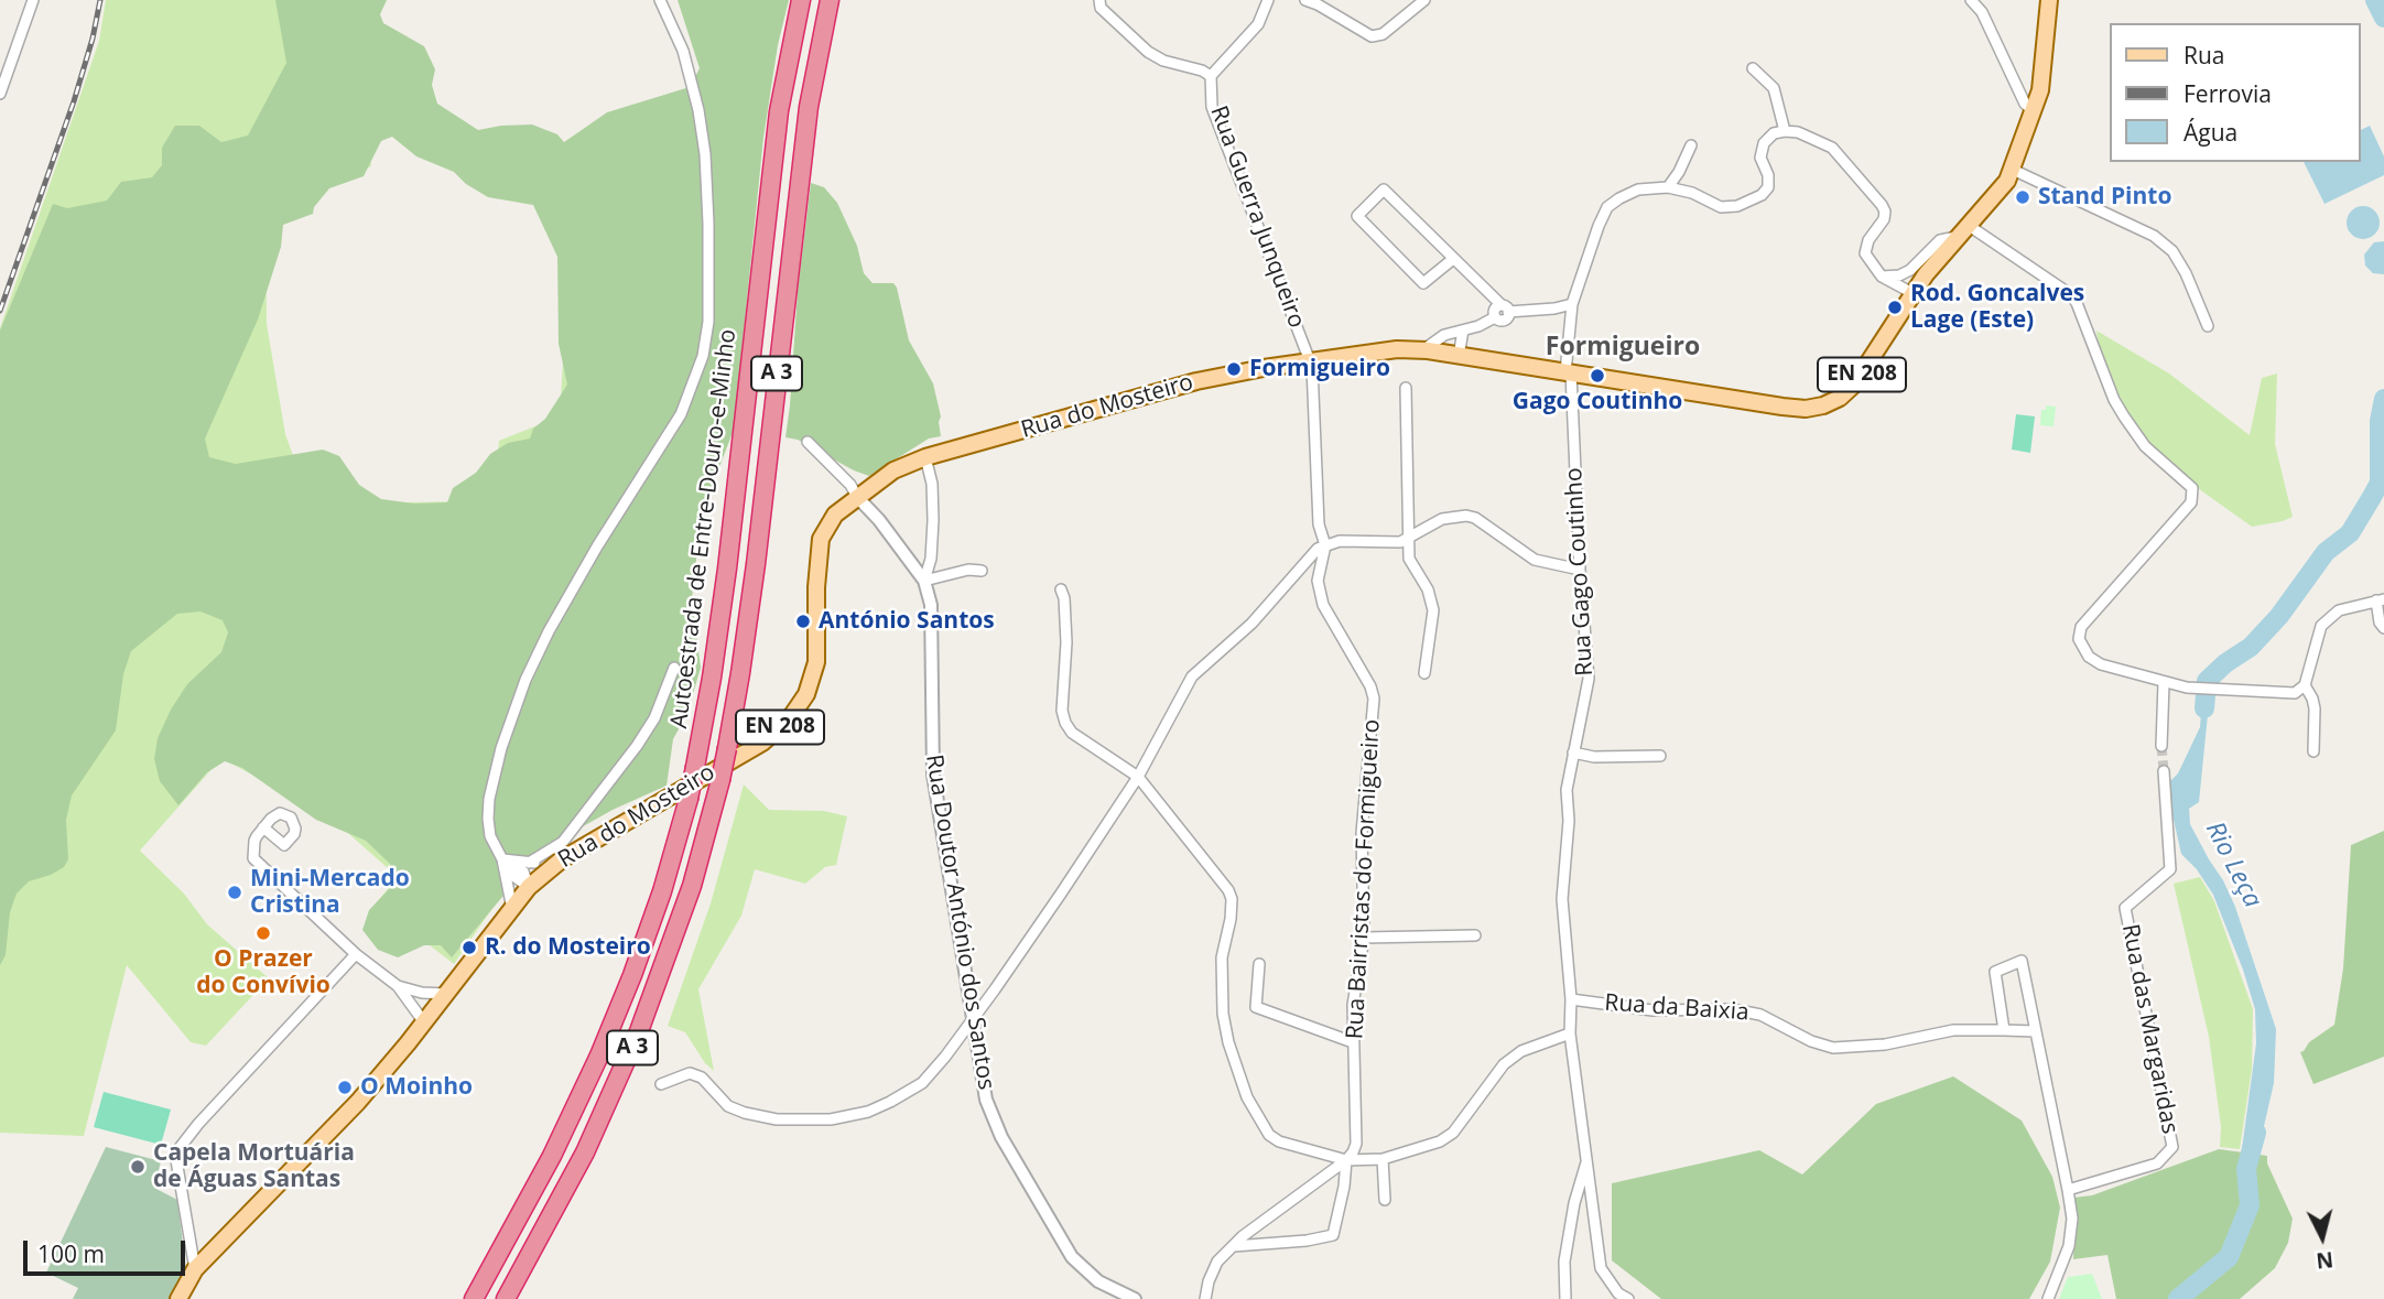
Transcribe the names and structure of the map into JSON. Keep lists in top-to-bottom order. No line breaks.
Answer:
{"streets":{"highway":["A 3","Autoestrada de Entre-Douro-e-Minho"],"main road":["EN 208","Rua do Mosteiro"],"street":["Rua Guerra Junqueiro","Rua Gago Coutinho","Rua Bairristas do Formigueiro","Rua Doutor António dos Santos","Rua da Baixia","Rua das Margaridas"]},"crossings":[["Rua Guerra Junqueiro","Rua do Mosteiro"],["Rua Guerra Junqueiro","Rua Bairristas do Formigueiro"],["EN 208","Rua do Mosteiro"],["EN 208","Rua Gago Coutinho"],["Rua do Mosteiro","Rua Bairristas do Formigueiro"],["Rua do Mosteiro","Rua Doutor António dos Santos"],["Rua Gago Coutinho","Rua da Baixia"]],"districts":["Formigueiro"],"water":["Rio Leça"],"places":["Stand Pinto","Rod. Goncalves Lage (Este)","Formigueiro","Gago Coutinho","António Santos","Mini-Mercado Cristina","O Prazer do Convívio","R. do Mosteiro","O Moinho","Capela Mortuária de Águas Santas"],"legend":["Rua","Ferrovia","Água"],"scale_bar":"100 m","north":"bottom"}
